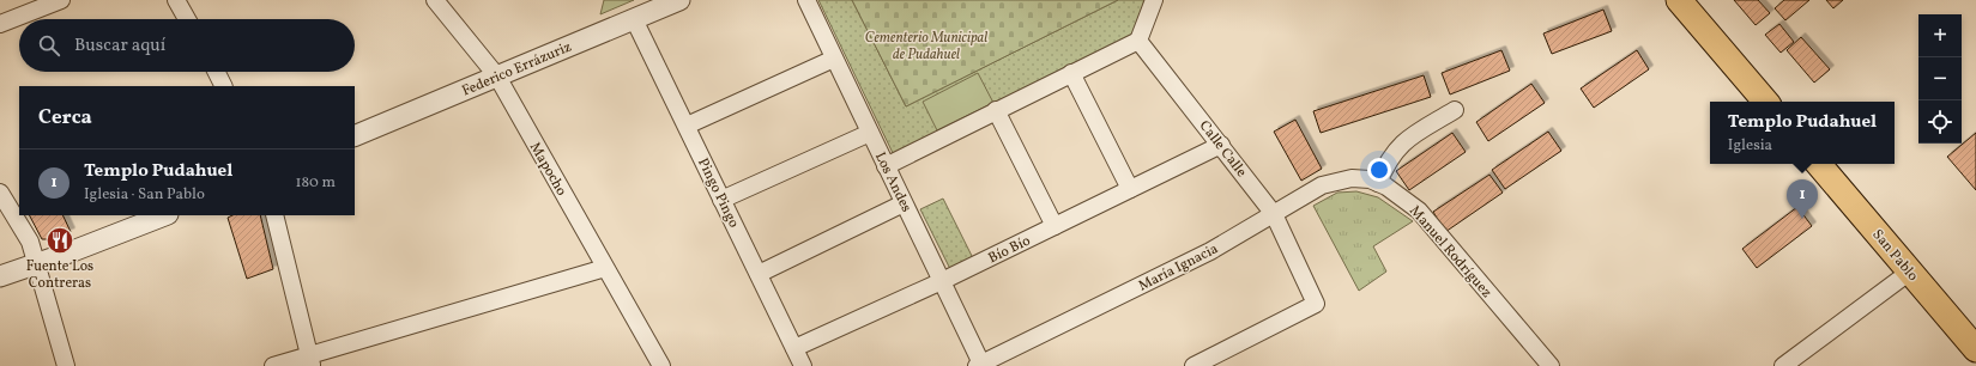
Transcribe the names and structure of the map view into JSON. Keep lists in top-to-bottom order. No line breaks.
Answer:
{"streets":{"main road":["San Pablo"],"street":["Federico Errázuriz","Calle Calle","Mapocho","Los Andes","Pingo Pingo","Bío Bío","Manuel Rodríguez","María Ignacia"]},"crossings":[["Federico Errázuriz","Mapocho"],["Federico Errázuriz","Pingo Pingo"],["Calle Calle","Bío Bío"],["Calle Calle","María Ignacia"],["Los Andes","Bío Bío"],["Los Andes","María Ignacia"],["Pingo Pingo","Bío Bío"],["Manuel Rodríguez","María Ignacia"]],"parks":["Cementerio Municipal de Pudahuel"],"places":{"restaurant":["Fuente Los Contreras"]},"page":{"map_buttons":["+","−"],"search":"Buscar aquí","heading":"Cerca","popup":["Templo Pudahuel","Iglesia"],"list":[{"mark":"1","name":"Templo Pudahuel","note":"Iglesia · San Pablo","value":"180 m"}],"pins":"1"}}
